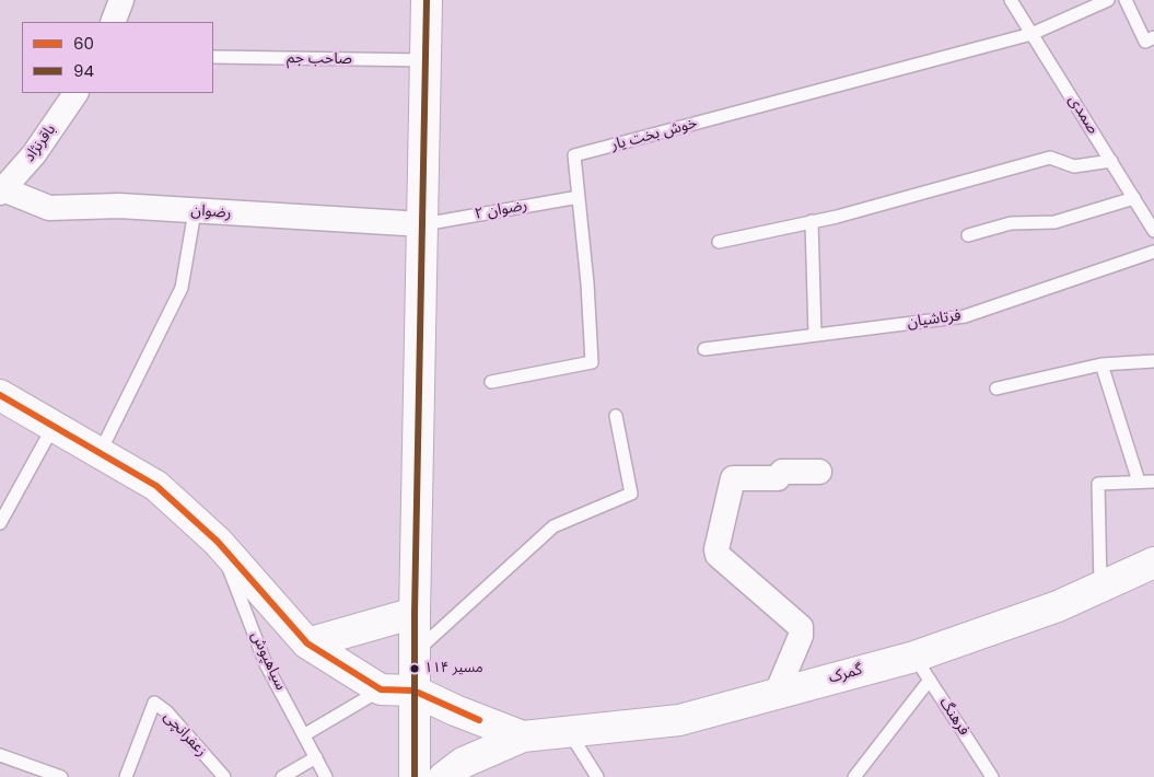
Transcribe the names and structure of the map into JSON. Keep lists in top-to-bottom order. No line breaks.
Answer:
{"streets":{"street":["باقرنژاد","رضوان","گمرک"],"lane":["صاحب جم","صمدی","خوش بخت یار","رضوان ۲","فرتاشیان","سیاهپوش","فرهنگ","زعفرانچی"]},"crossings":[["صمدی","خوش بخت یار"],["خوش بخت یار","رضوان ۲"],["باقرنژاد","رضوان"],["رضوان ۲","رضوان"],["گمرک","فرهنگ"]],"places":["مسیر ۱۱۴"],"lines":["transit line 94","transit line 60"],"legend":["60","94"]}
